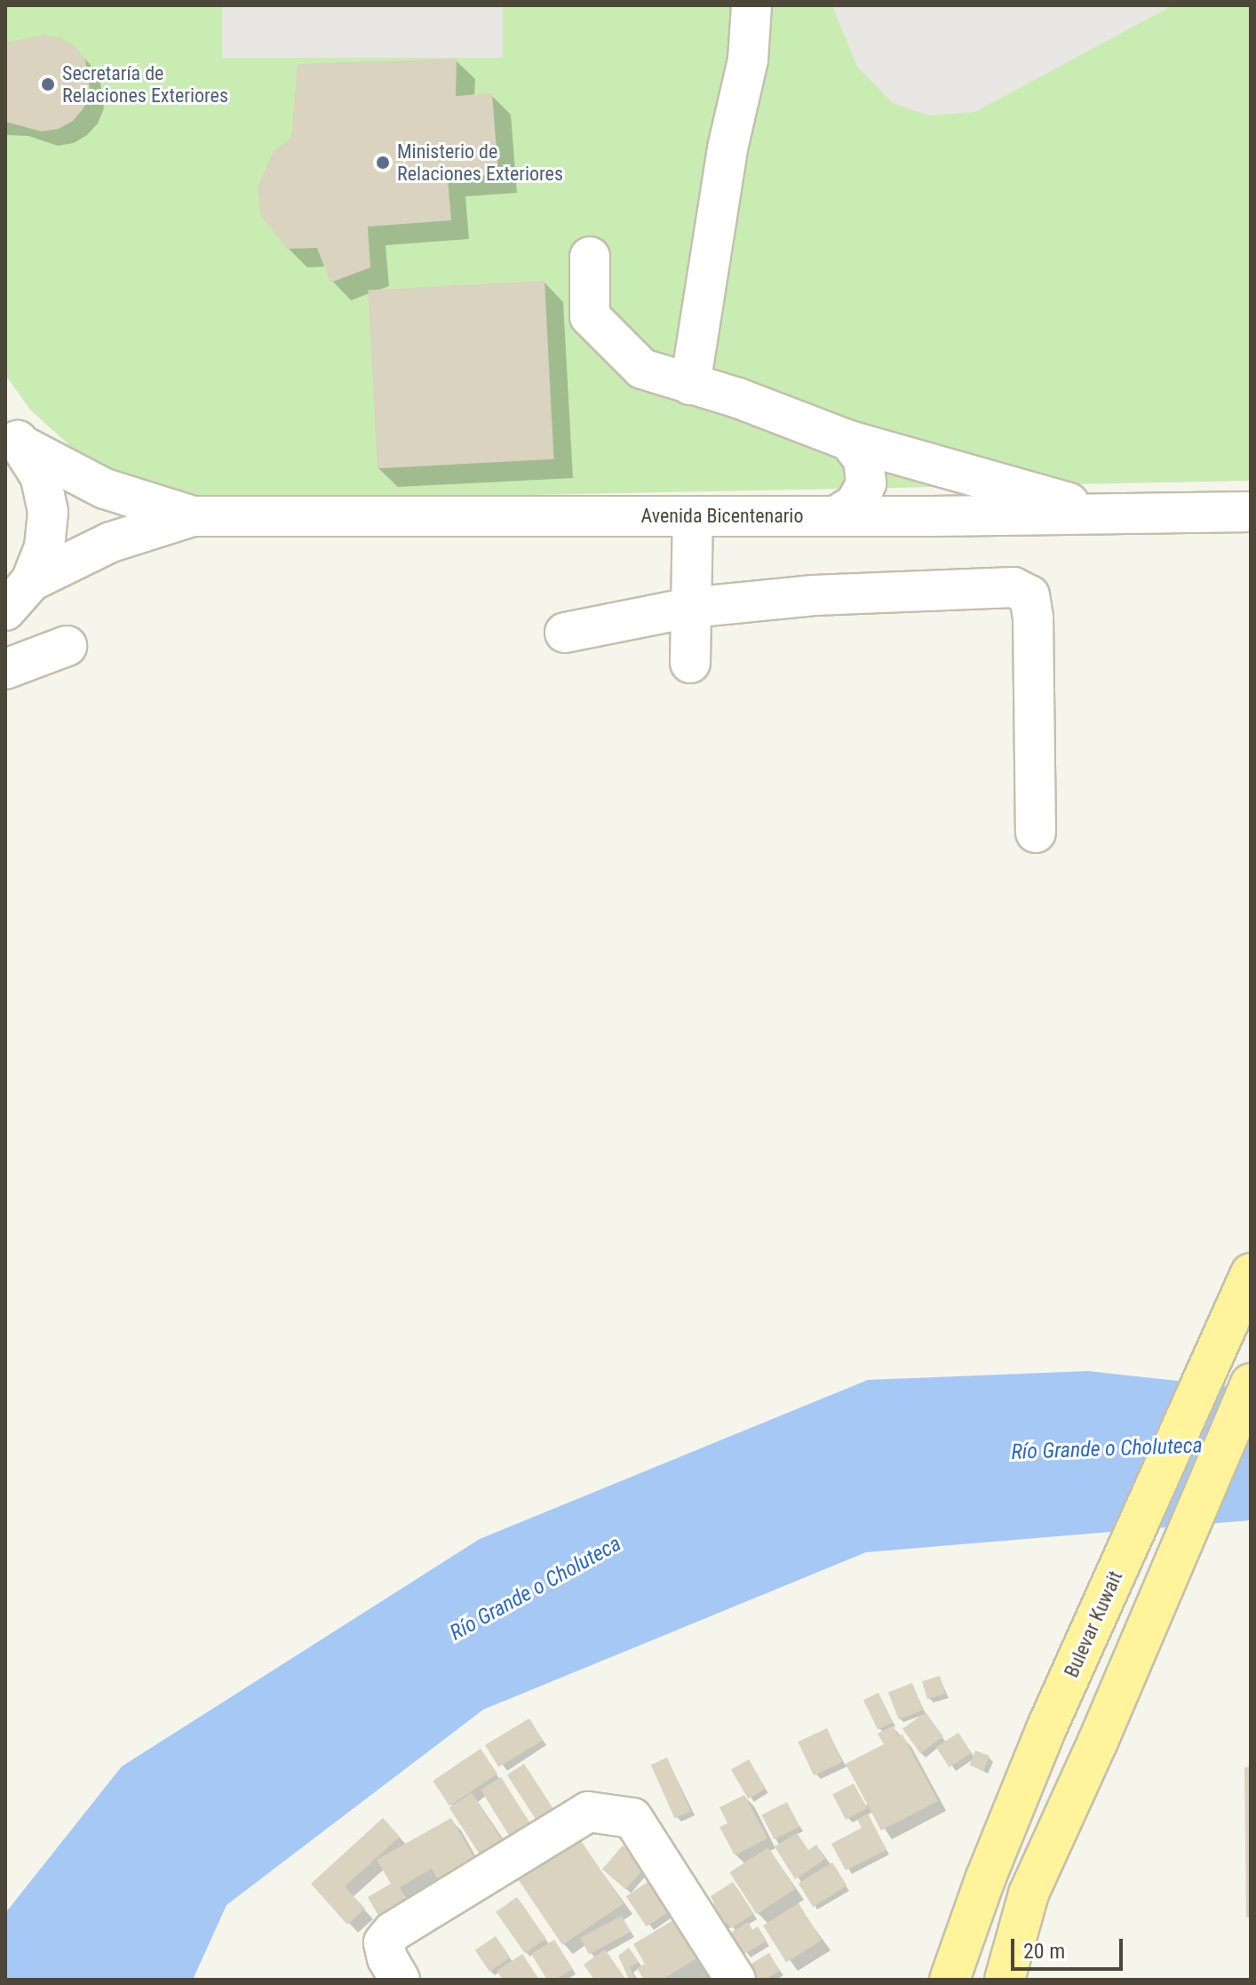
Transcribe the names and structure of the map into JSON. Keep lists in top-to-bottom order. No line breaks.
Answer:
{"streets":{"main road":["Bulevar Kuwait"],"street":["Avenida Bicentenario"]},"water":["Río Grande o Choluteca"],"places":["Secretaría de Relaciones Exteriores","Ministerio de Relaciones Exteriores"],"scale_bar":"20 m"}
